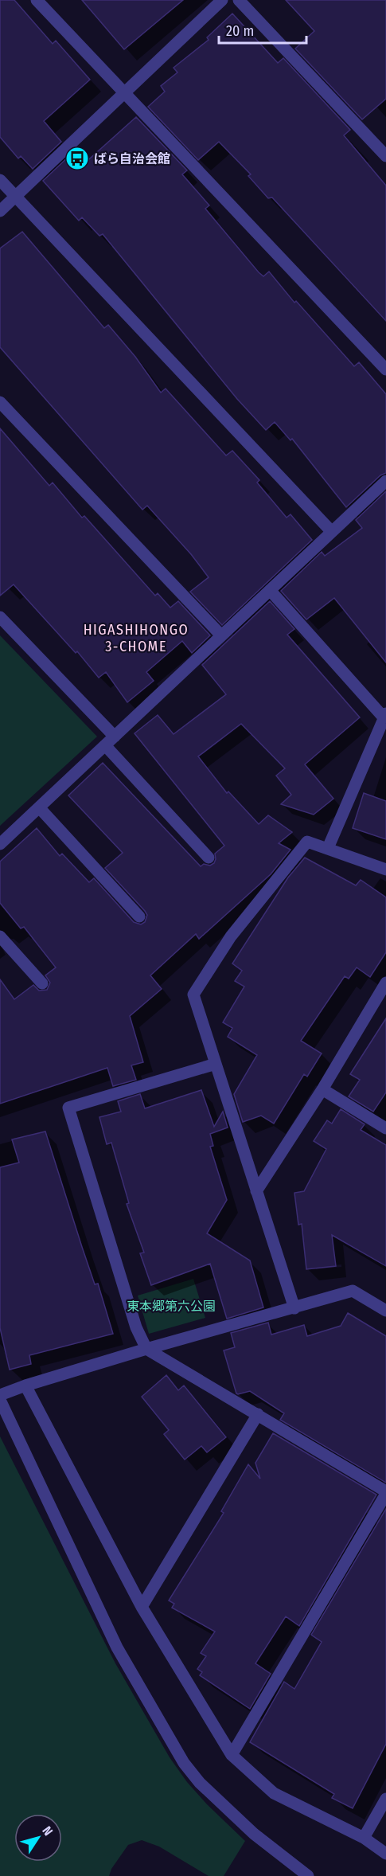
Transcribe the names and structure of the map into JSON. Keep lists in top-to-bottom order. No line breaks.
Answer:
{"districts":["HIGASHIHONGO 3-CHOME"],"parks":["東本郷第六公園"],"places":{"bus stop":["ばら自治会館"]},"scale_bar":"20 m","north":"top right"}
